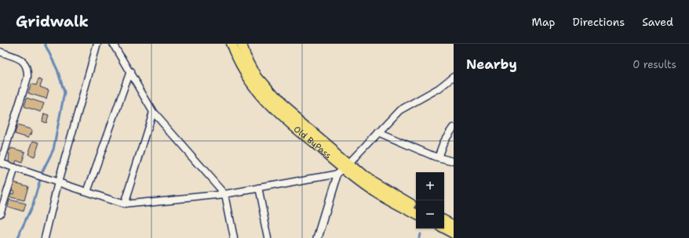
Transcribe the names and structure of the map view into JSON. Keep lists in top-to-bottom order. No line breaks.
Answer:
{"streets":{"main road":["Old ByPass"]},"page":{"header":"Gridwalk","nav":["Map","Directions","Saved"],"heading":["Nearby","0 results"],"map_buttons":["+","−"]}}
